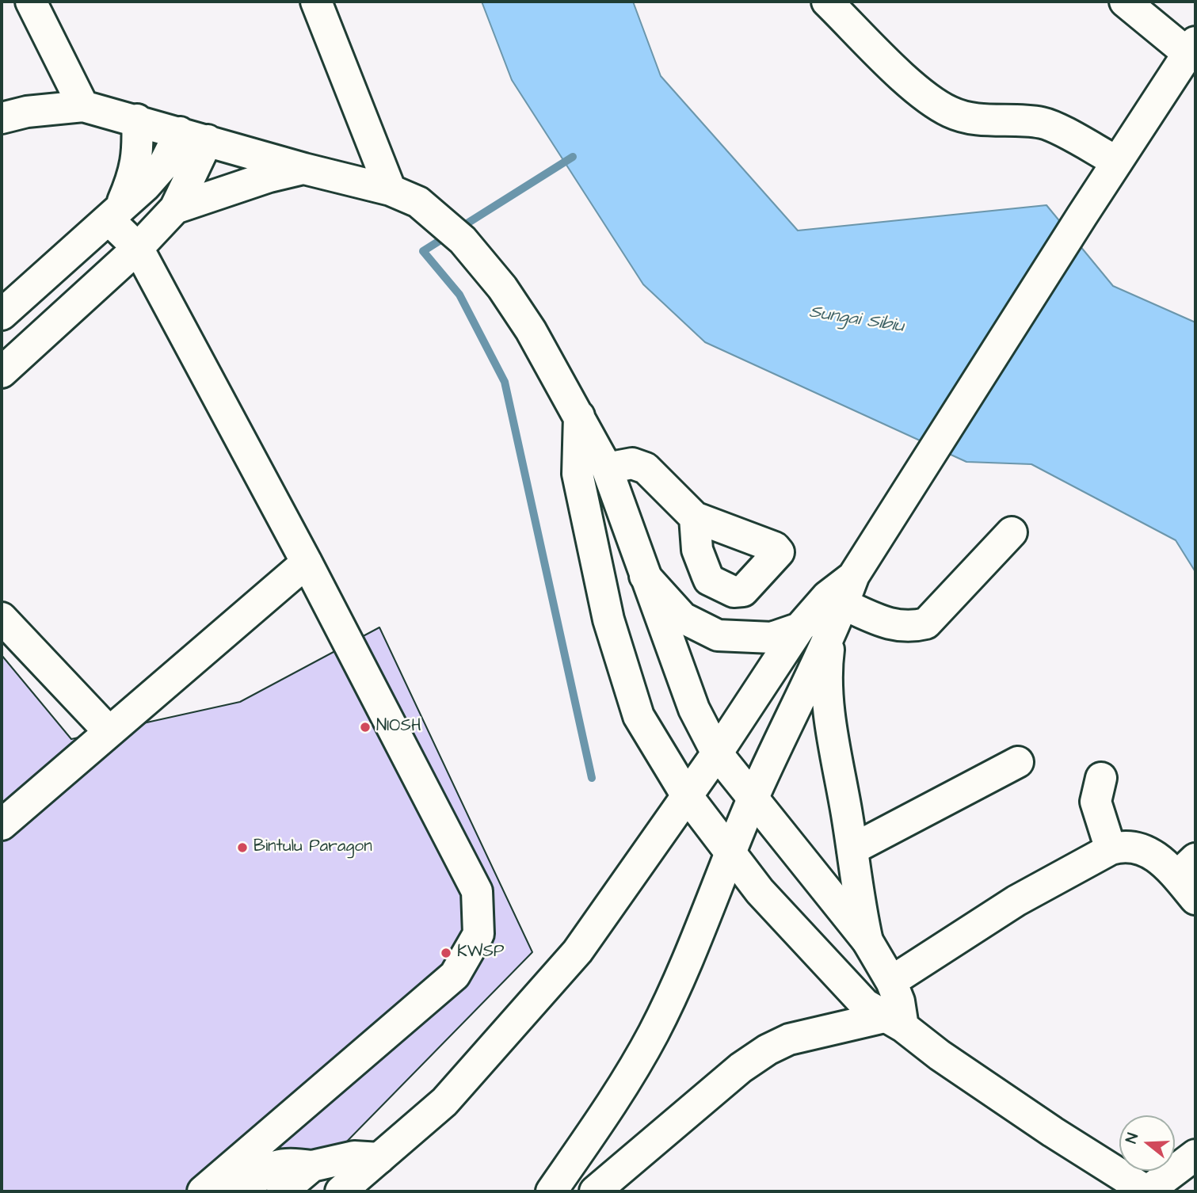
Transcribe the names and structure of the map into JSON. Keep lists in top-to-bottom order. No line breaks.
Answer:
{"water":["Sungai Sibiu"],"places":["NIOSH","Bintulu Paragon","KWSP"],"north":"left"}
